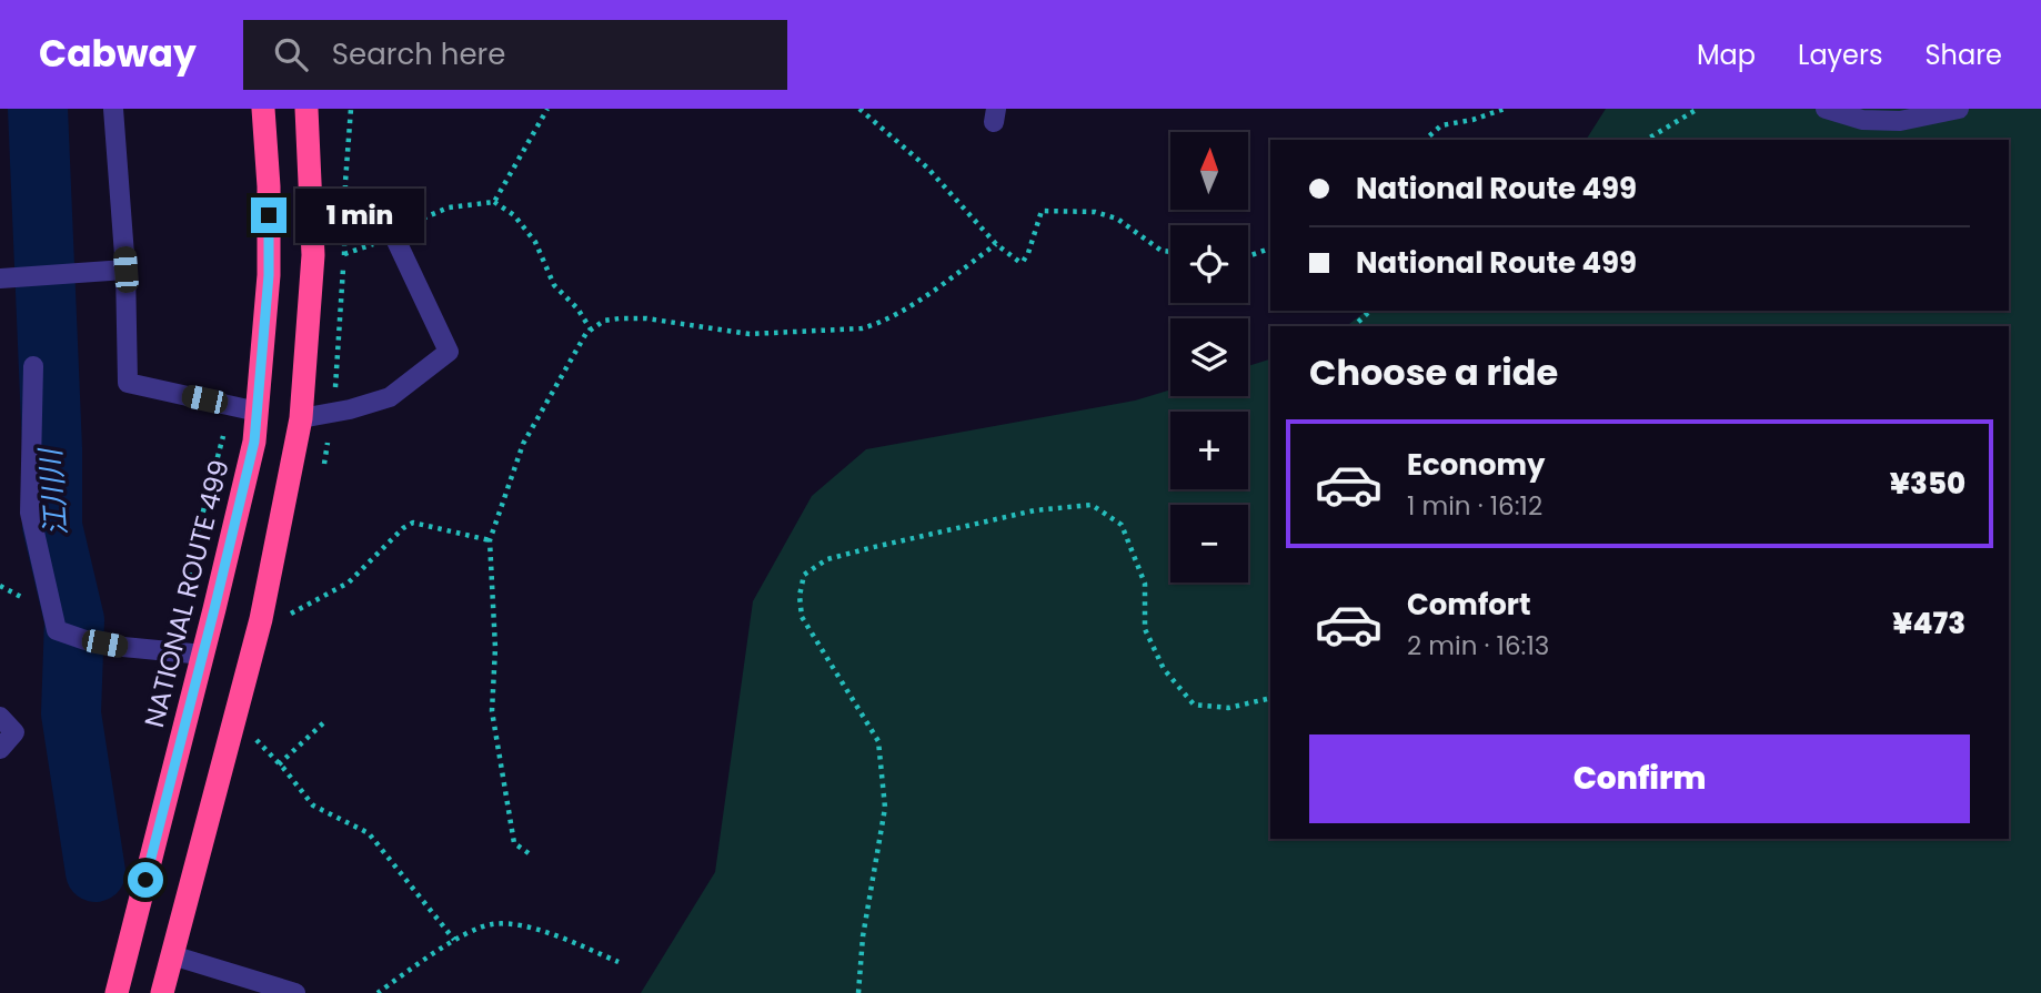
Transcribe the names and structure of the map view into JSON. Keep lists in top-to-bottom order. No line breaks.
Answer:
{"streets":{"highway":["NATIONAL ROUTE 499"]},"water":["江川川"],"north":"top","page":{"header":"Cabway","search":"Search here","nav":["Map","Layers","Share"],"map_buttons":["+","−"],"banner":["National Route 499","National Route 499"],"bubble":"1 min","heading":"Choose a ride","list":[{"name":"Economy","note":"1 min · 16:12","value":"¥350"},{"name":"Comfort","note":"2 min · 16:13","value":"¥473"}],"buttons":"Confirm"}}
